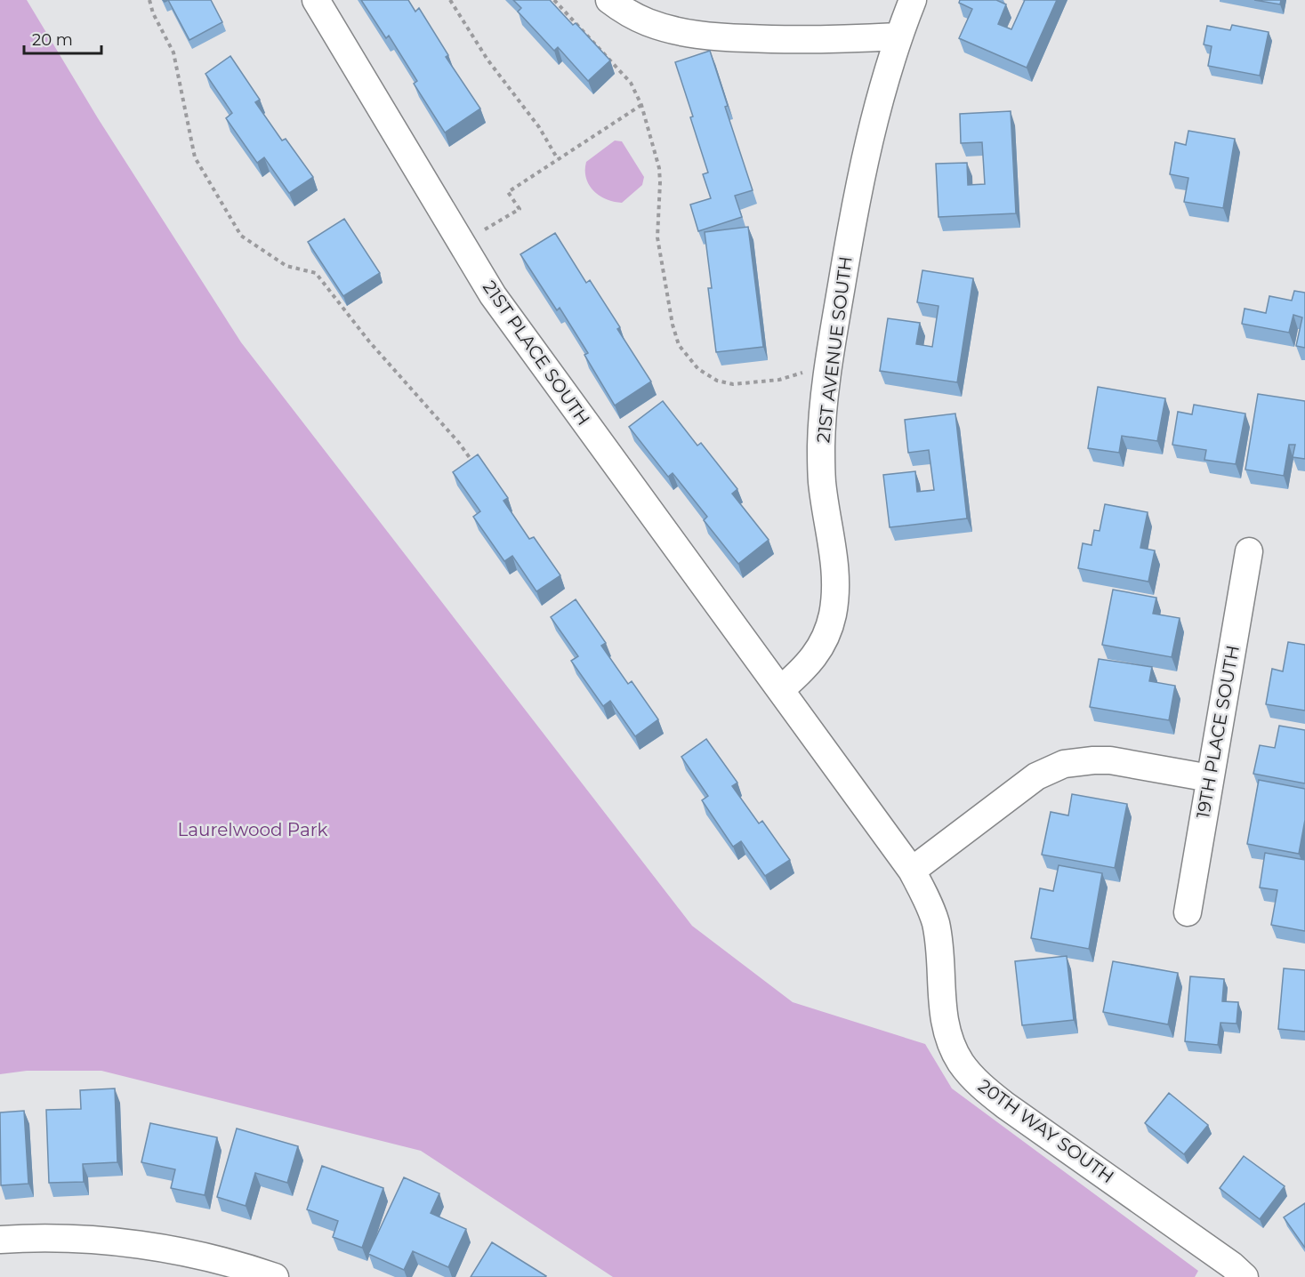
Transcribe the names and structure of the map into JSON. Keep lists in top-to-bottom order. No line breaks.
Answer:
{"streets":{"street":["21ST AVENUE SOUTH","21ST PLACE SOUTH","19TH PLACE SOUTH","20TH WAY SOUTH"]},"crossings":[["21ST AVENUE SOUTH","21ST PLACE SOUTH"],["21ST AVENUE SOUTH","20TH WAY SOUTH"],["21ST PLACE SOUTH","20TH WAY SOUTH"]],"parks":["Laurelwood Park"],"scale_bar":"20 m"}
